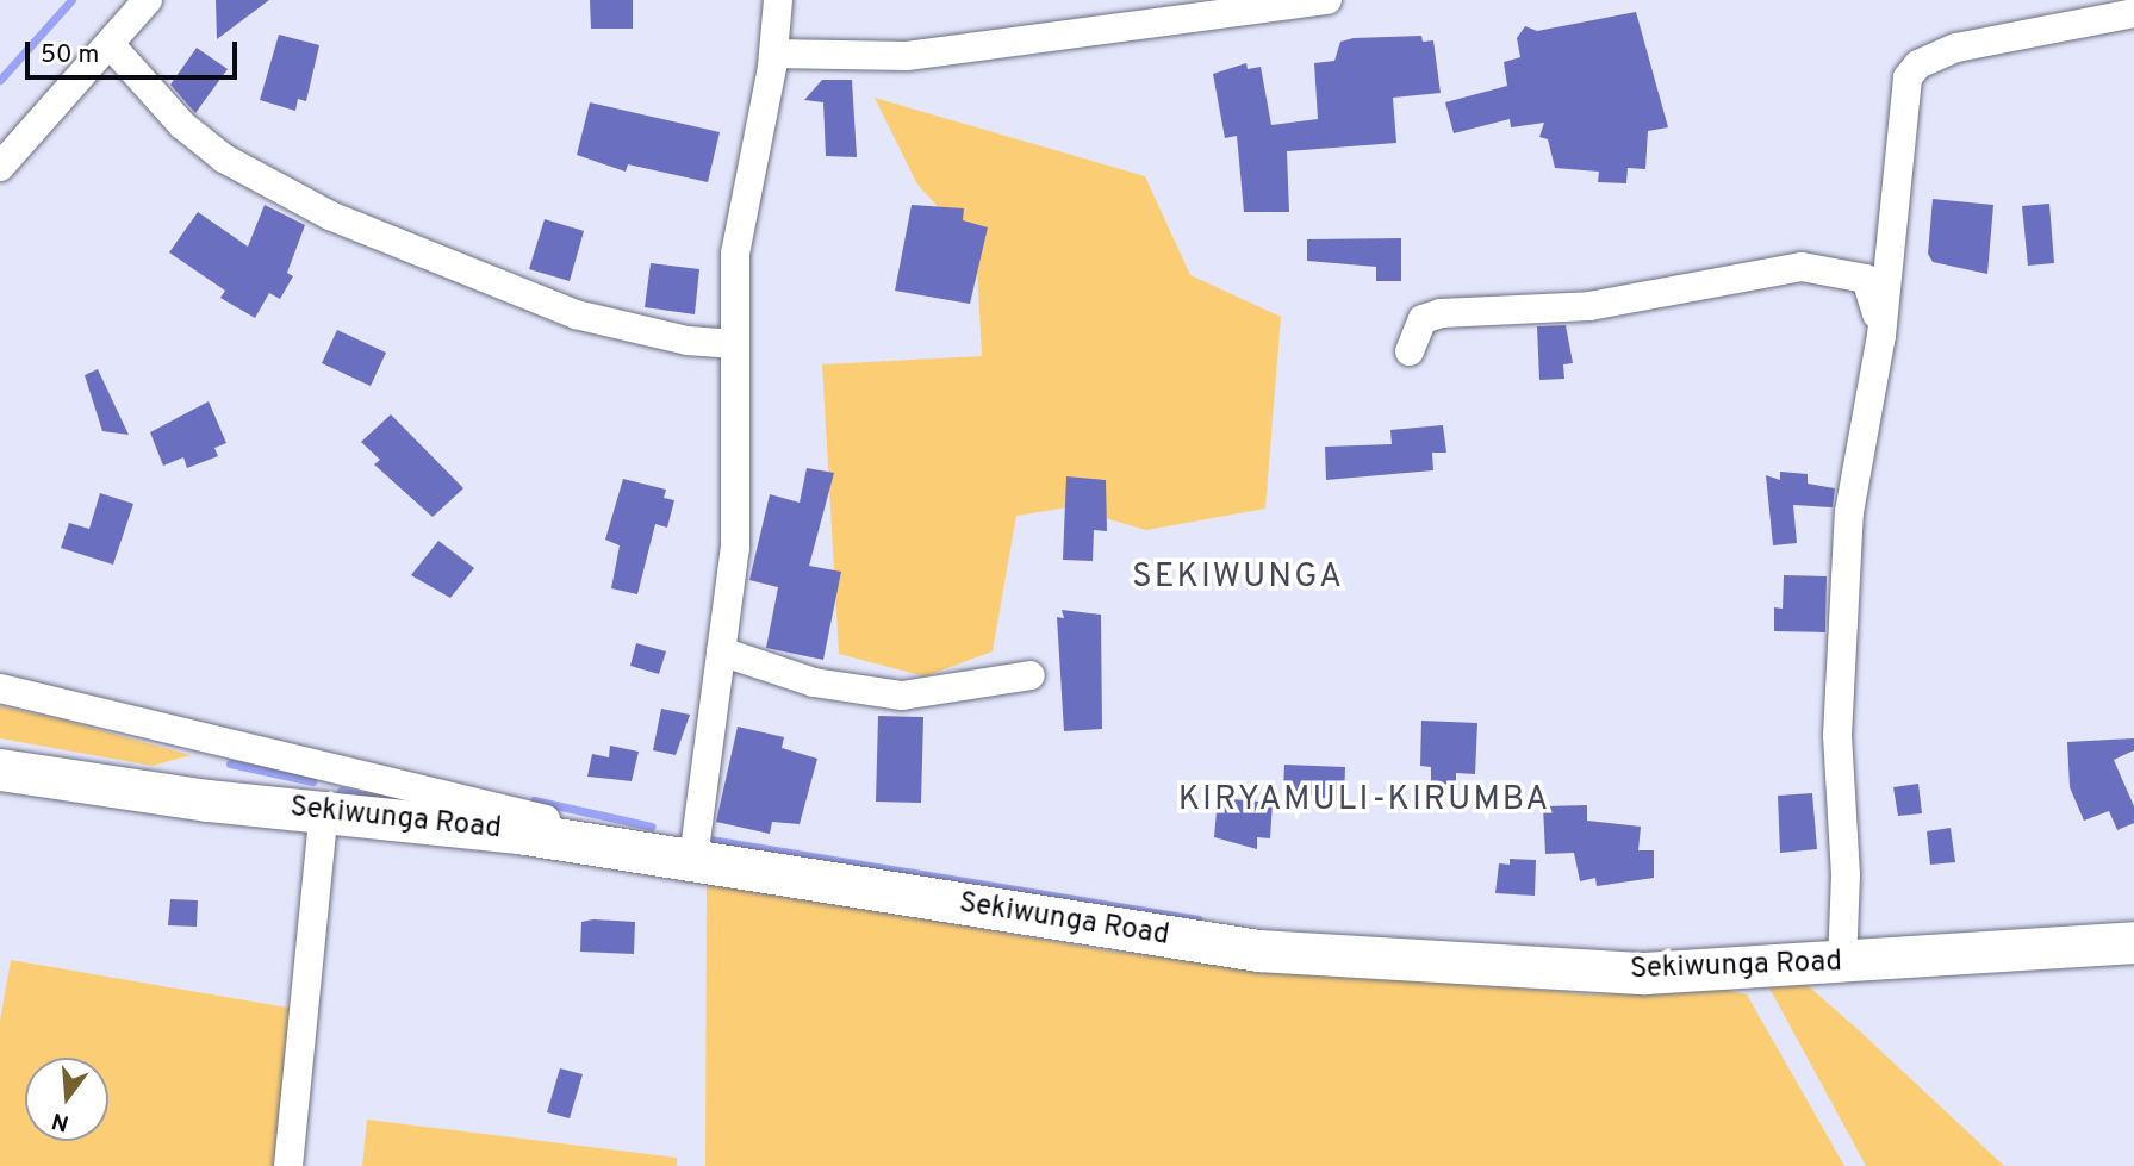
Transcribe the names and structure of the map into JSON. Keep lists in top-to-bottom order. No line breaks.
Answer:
{"streets":{"main road":["Sekiwunga Road"]},"districts":["SEKIWUNGA","KIRYAMULI-KIRUMBA"],"scale_bar":"50 m","north":"bottom"}
